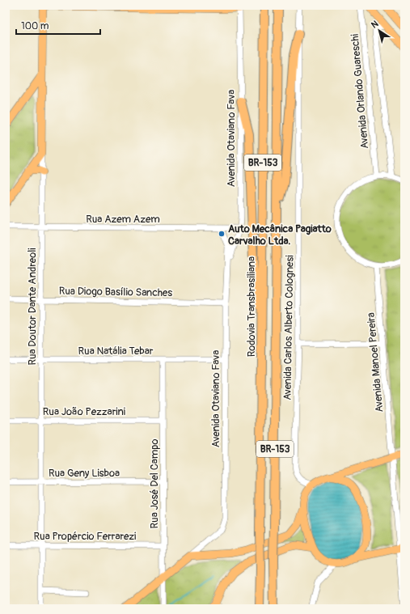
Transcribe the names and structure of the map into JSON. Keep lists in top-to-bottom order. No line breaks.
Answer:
{"streets":{"highway":["BR-153","Rodovia Transbrasiliana"],"main road":["Rua Doutor Dante Andreoli"],"street":["Avenida Orlando Guareschi","Avenida Otaviano Fava","Rua Azem Azem","Rua Diogo Basílio Sanches","Avenida Carlos Alberto Colognesi","Rua Natália Tebar","Avenida Manoel Pereira","Rua João Pezzarini","Rua Geny Lisboa","Rua José Del Campo","Rua Propércio Ferrarezi"]},"crossings":[["Avenida Otaviano Fava","Rua Azem Azem"],["Avenida Otaviano Fava","Rua Diogo Basílio Sanches"],["Avenida Otaviano Fava","Rua Natália Tebar"],["Rua Azem Azem","Rua Doutor Dante Andreoli"],["Rua Diogo Basílio Sanches","Rua Doutor Dante Andreoli"],["Rua Doutor Dante Andreoli","Rua Natália Tebar"],["Rua Doutor Dante Andreoli","Rua João Pezzarini"],["Rua Doutor Dante Andreoli","Rua Geny Lisboa"],["Rua Doutor Dante Andreoli","Rua Propércio Ferrarezi"],["Rua Natália Tebar","Rua José Del Campo"],["Rua João Pezzarini","Rua José Del Campo"],["Rua Geny Lisboa","Rua José Del Campo"],["Rua José Del Campo","Rua Propércio Ferrarezi"]],"places":["Auto Mecânica Pagiatto Carvalho Ltda."],"scale_bar":"100 m","north":"top left"}
